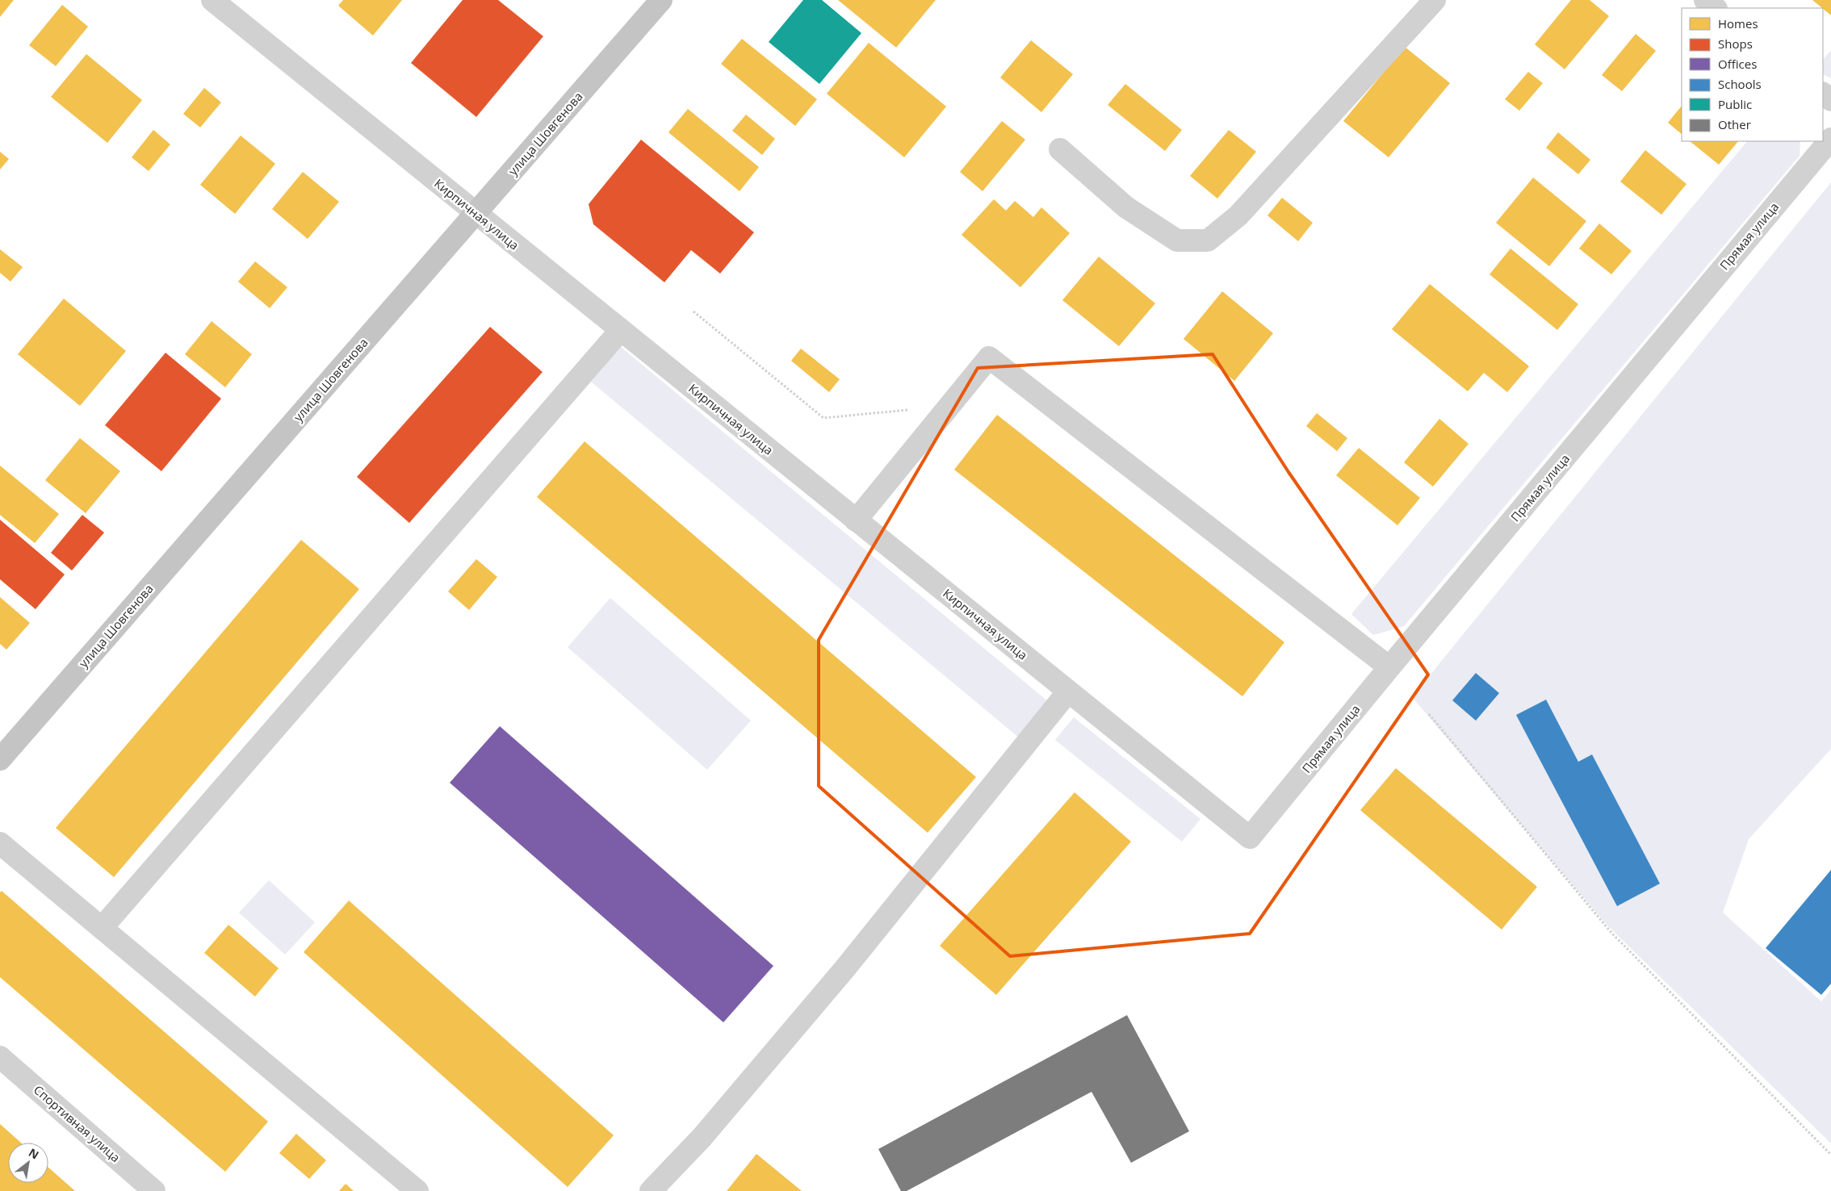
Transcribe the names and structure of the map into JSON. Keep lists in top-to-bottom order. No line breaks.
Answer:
{"streets":{"main road":["улица Шовгенова"],"street":["Кирпичная улица","Прямая улица","Спортивная улица"]},"crossings":[["улица Шовгенова","Кирпичная улица"],["Кирпичная улица","Прямая улица"]],"legend":["Homes","Shops","Offices","Schools","Public","Other"],"north":"top right"}
